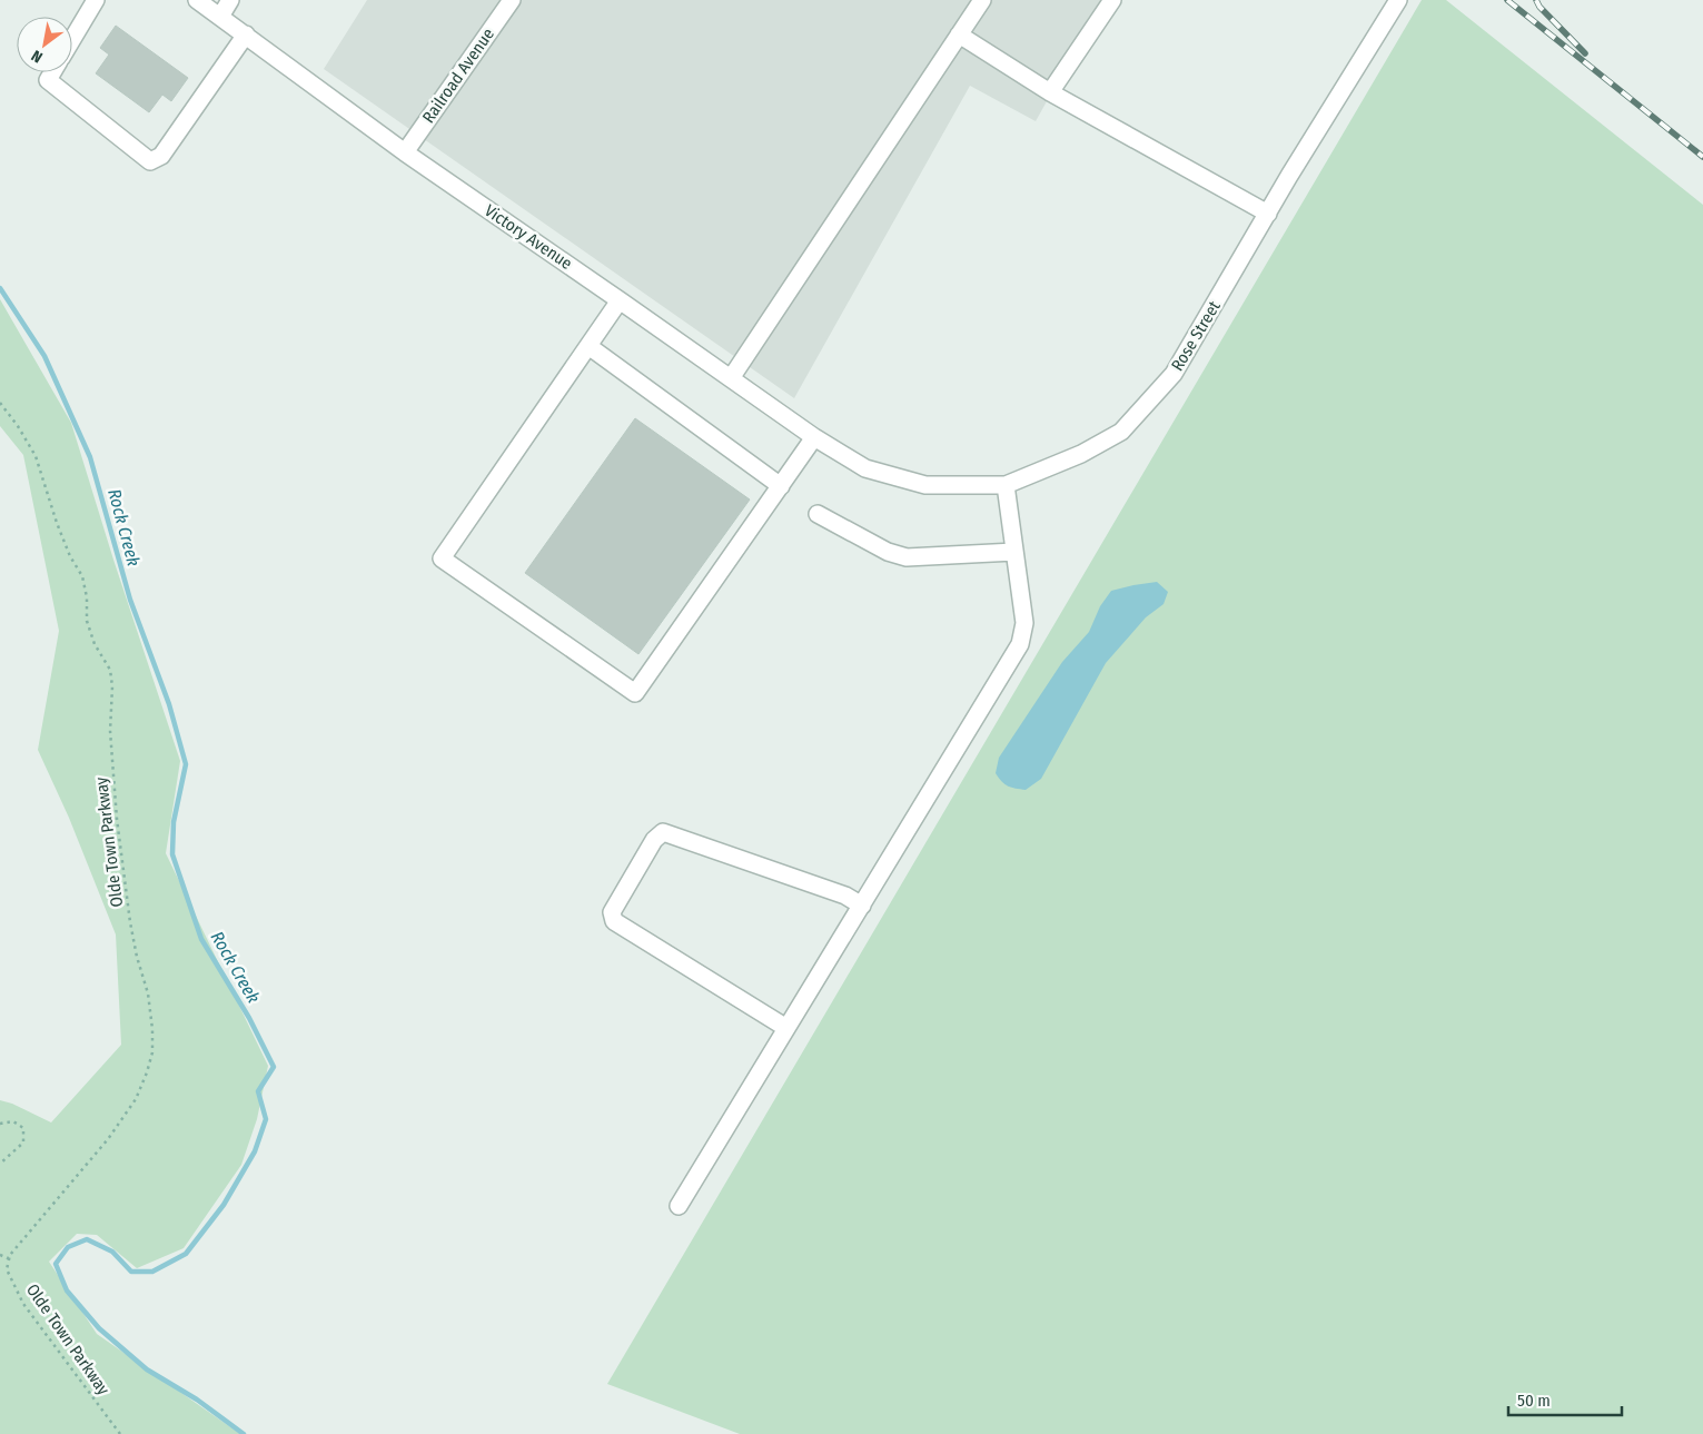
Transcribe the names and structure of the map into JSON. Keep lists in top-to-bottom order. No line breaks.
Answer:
{"streets":{"street":["Railroad Avenue","Victory Avenue","Rose Street"],"path":["Olde Town Parkway"]},"crossings":[["Railroad Avenue","Victory Avenue"],["Victory Avenue","Rose Street"]],"water":["Rock Creek"],"scale_bar":"50 m","north":"bottom left"}
